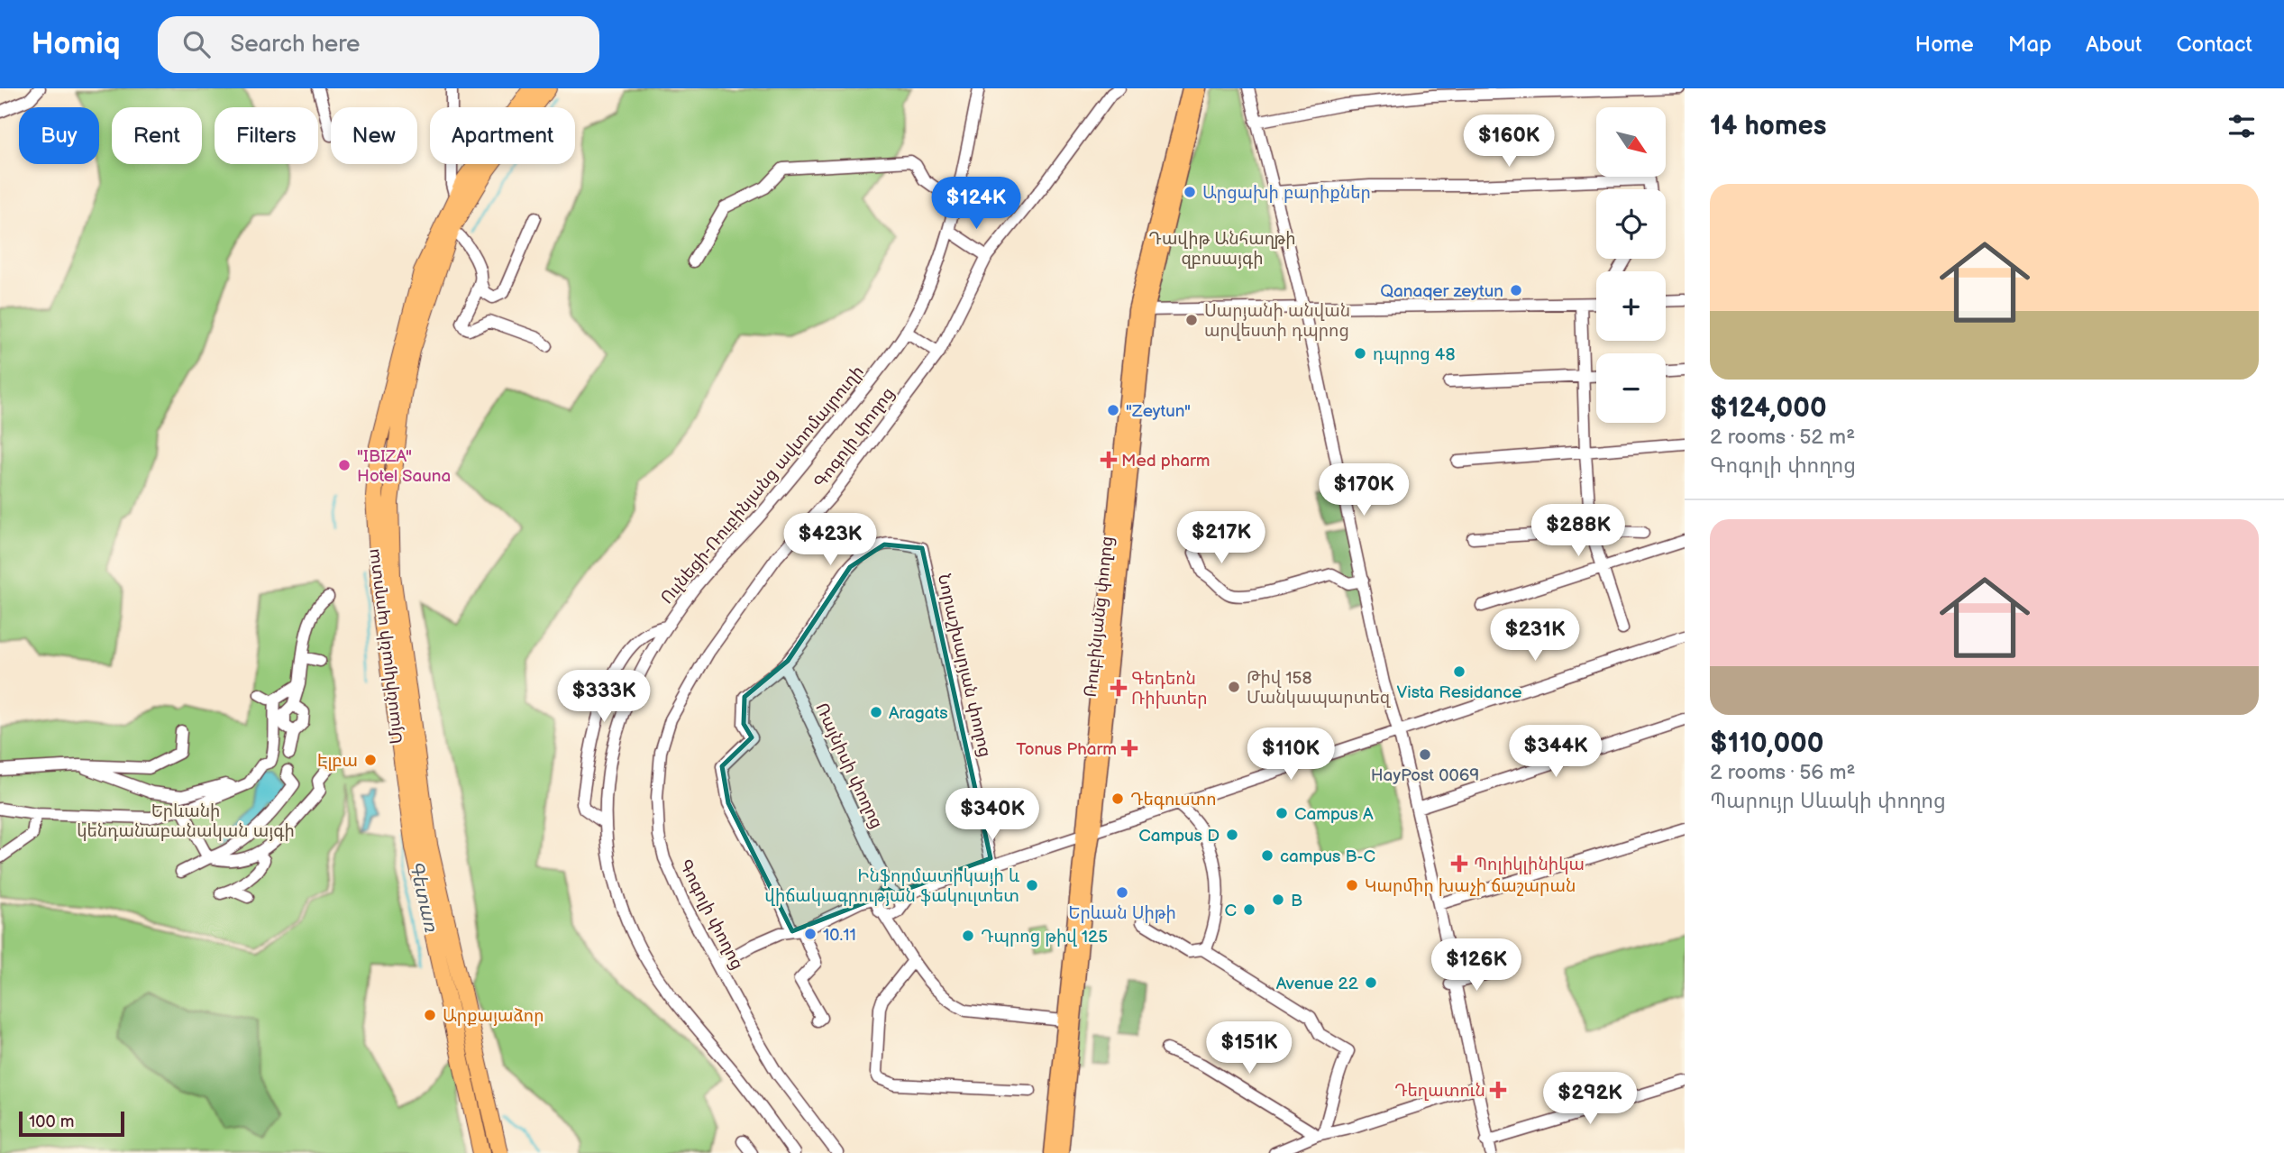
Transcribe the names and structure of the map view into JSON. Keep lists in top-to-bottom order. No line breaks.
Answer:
{"streets":{"highway":["Մյասնիկյանի պողոտա"],"main road":["Ռուբինյանց փողոց"],"street":["Գոգոլի փողոց","Ուլնեցի-Ռուբինյանց ավտոմայրուղի","Նորաշխարյան փողոց","Ռայնիսի փողոց"]},"crossings":[["Նորաշխարյան փողոց","Ռայնիսի փողոց"]],"water":["Գետառ"],"parks":["Դավիթ Անհաղթի զբոսայգի","Երևանի կենդանաբանական այգի"],"places":{"other":["Արցախի բարիքներ","Qanaqer zeytun","Սարյանի անվան արվեստի դպրոց","դպրոց 48","\"Zeytun\"","\"IBIZA\" Hotel Sauna","Vista Residance","Թիվ 158 Մանկապարտեզ","Aragats","HayPost 0069","Էլբա","Դեգուստո","Campus A","Campus D","campus B-C","Ինֆորմատիկայի և վիճակագրության ֆակուլտետ","Կարմիր խաչի ճաշարան","Երևան Սիթի","B","C","10.11","Դպրոց թիվ 125","Avenue 22","Արքայաձոր"],"health":["Med pharm","Գեդեոն Ռիխտեր","Tonus Pharm","Պոլիկլինիկա","Դեղատուն"]},"scale_bar":"100 m","north":"bottom right","page":{"header":"Homiq","search":"Search here","nav":["Home","Map","About","Contact"],"heading":"14 homes","map_buttons":["+","−"],"chip":["Buy","Rent","Filters","New","Apartment"],"price":["$160K","$124K","$170K","$288K","$217K","$423K","$231K","$333K","$344K","$110K","$340K","$126K","$151K","$292K"],"list":[{"name":"$124,000","note":"2 rooms · 52 m² · Գոգոլի փողոց"},{"name":"$110,000","note":"2 rooms · 56 m² · Պարույր Սևակի փողոց"}],"scale":"100 m"}}
